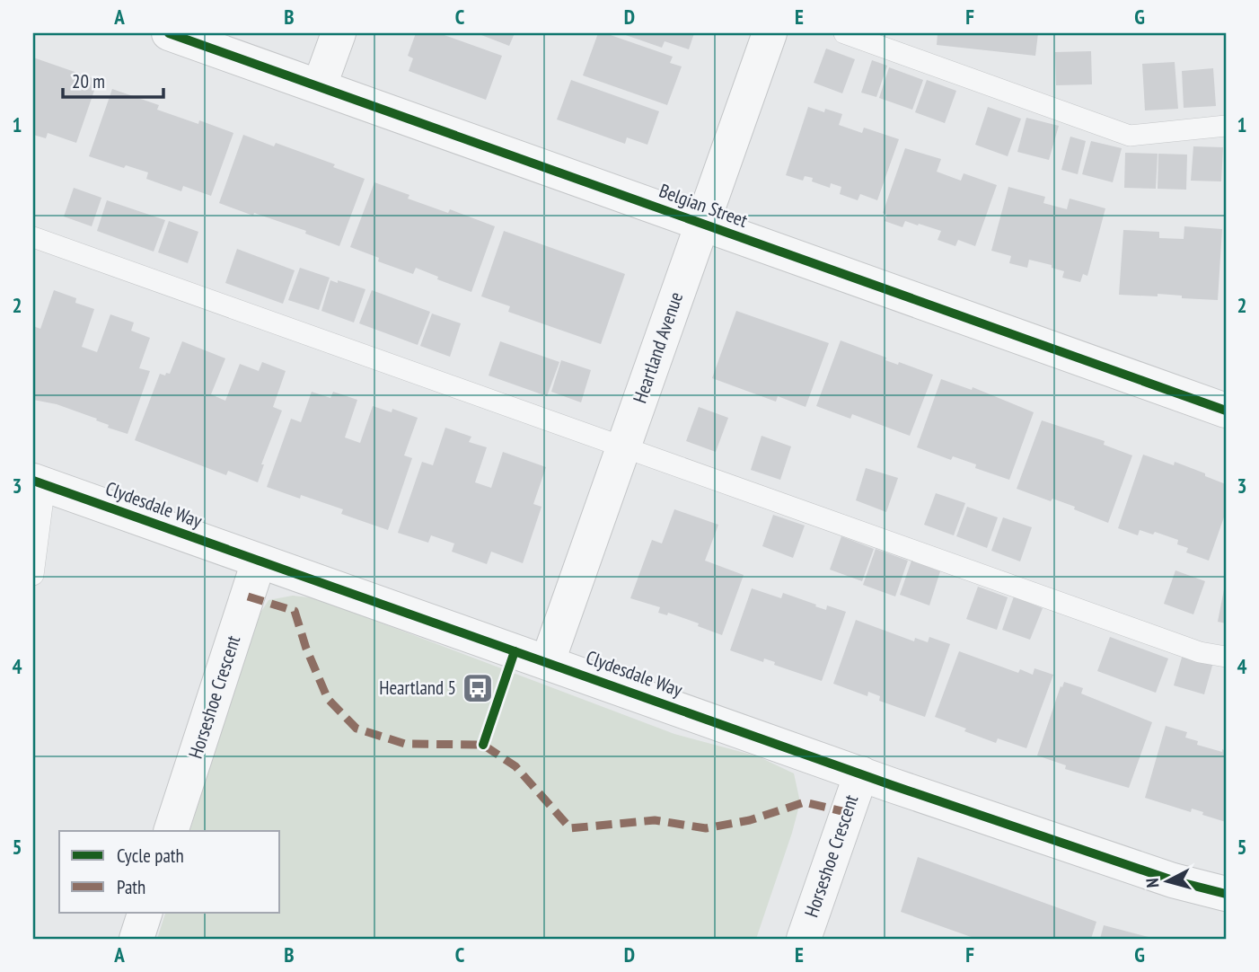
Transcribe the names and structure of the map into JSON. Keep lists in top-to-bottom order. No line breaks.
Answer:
{"streets":{"street":["Belgian Street","Heartland Avenue","Clydesdale Way","Horseshoe Crescent"]},"crossings":[["Belgian Street","Heartland Avenue"],["Heartland Avenue","Clydesdale Way"],["Clydesdale Way","Horseshoe Crescent"]],"places":{"bus stop":["Heartland 5"]},"legend":["Cycle path","Path"],"scale_bar":"20 m","north":"left","grid":{"columns":["A","B","C","D","E","F","G"],"rows":["1","2","3","4","5"]}}
